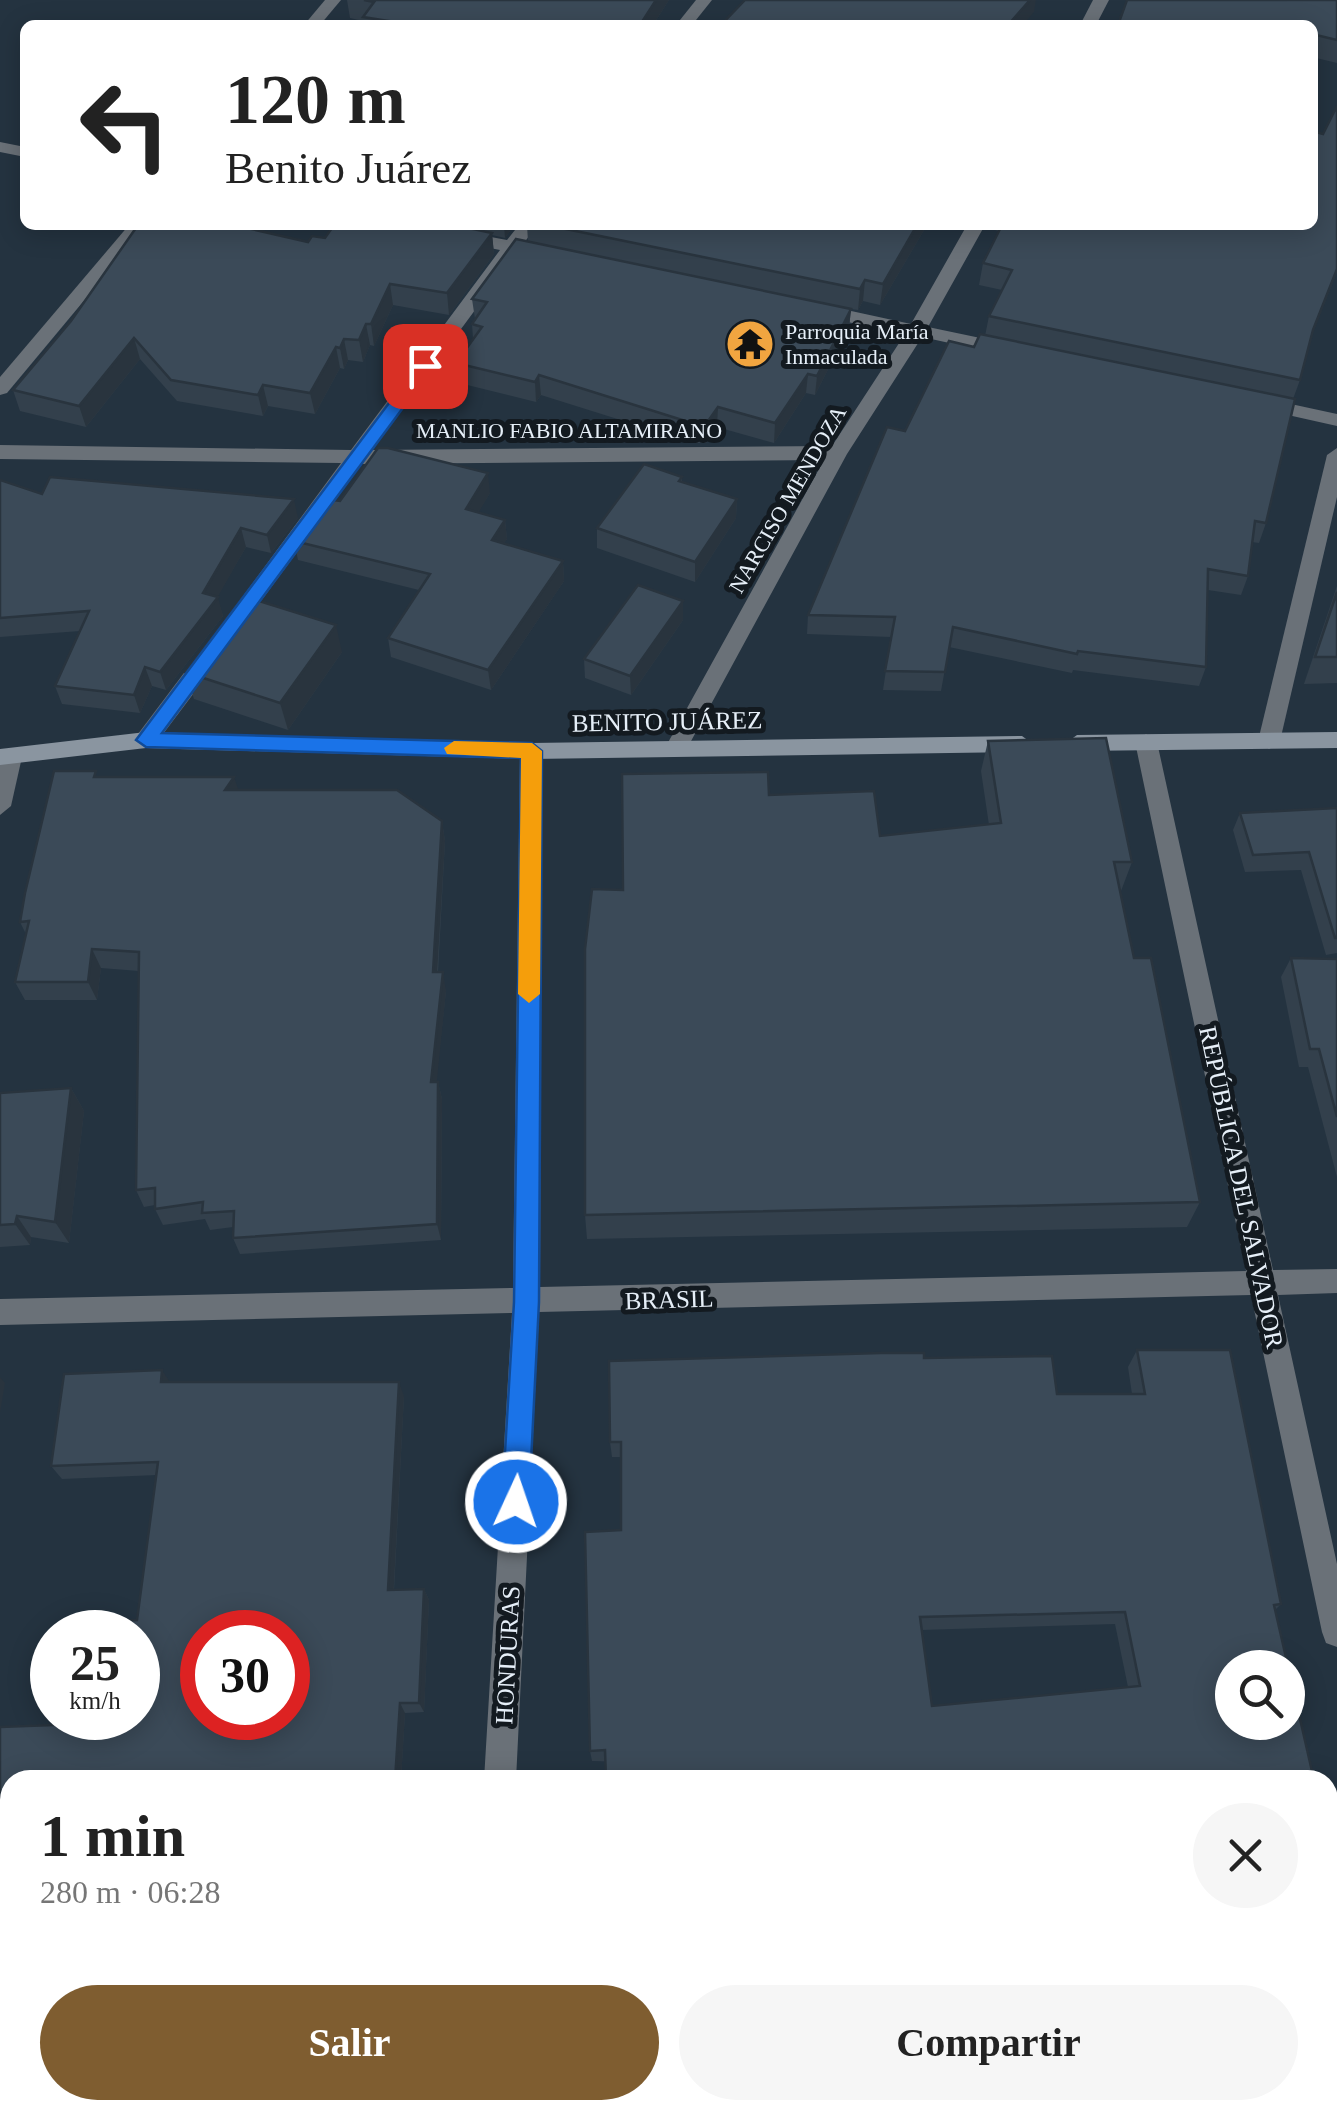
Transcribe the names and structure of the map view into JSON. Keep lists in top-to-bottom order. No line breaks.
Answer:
{"streets":{"street":["MANLIO FABIO ALTAMIRANO","NARCISO MENDOZA","BENITO JUÁREZ","REPÚBLICA DEL SALVADOR","BRASIL","HONDURAS"]},"crossings":[["MANLIO FABIO ALTAMIRANO","NARCISO MENDOZA"],["NARCISO MENDOZA","BENITO JUÁREZ"],["BENITO JUÁREZ","REPÚBLICA DEL SALVADOR"],["BENITO JUÁREZ","HONDURAS"],["REPÚBLICA DEL SALVADOR","BRASIL"],["BRASIL","HONDURAS"]],"places":{"temple":["Parroquia María Inmaculada"]},"page":{"turn":["120 m","Benito Juárez"],"speed":"25 km/h","limit":"30","heading":["1 min","280 m · 06:28"],"buttons":["Salir","Compartir"]}}
